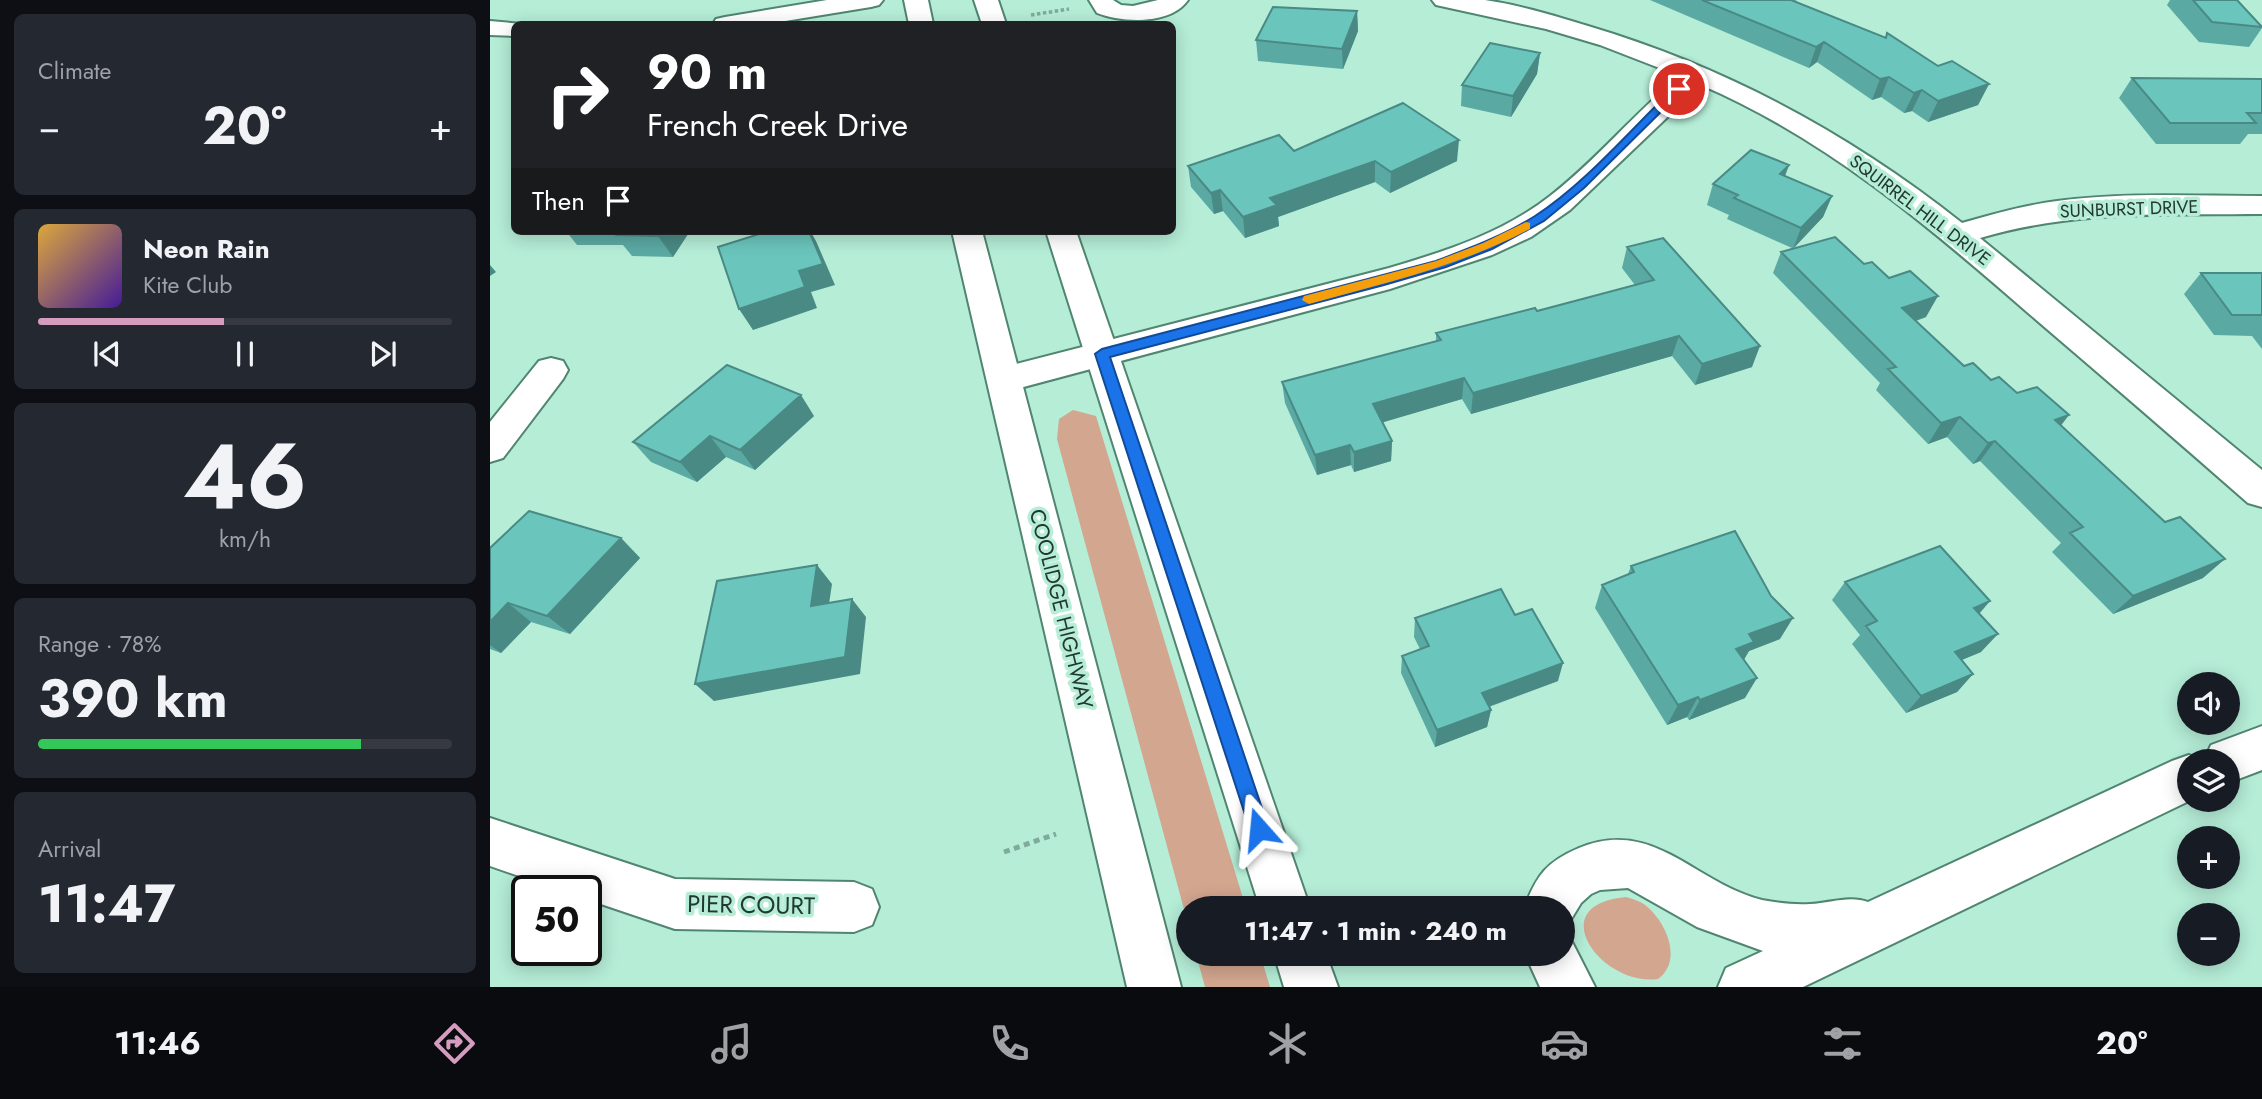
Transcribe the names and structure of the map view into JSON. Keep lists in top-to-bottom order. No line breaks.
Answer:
{"streets":{"street":["SUNBURST DRIVE","SQUIRREL HILL DRIVE","COOLIDGE HIGHWAY","PIER COURT"]},"crossings":[["SUNBURST DRIVE","SQUIRREL HILL DRIVE"]],"page":{"tile":["Climate",["46","km/h"],["Range · 78%","390 km"],["Arrival","11:47"]],"turn":["90 m","French Creek Drive"],"heat":["−","20°","+"],"then":"Then","song":["Neon Rain","Kite Club"],"map_buttons":["+","−"],"limit":"50","trip":"11:47 · 1 min · 240 m","tabs":["11:46","20°"]}}
